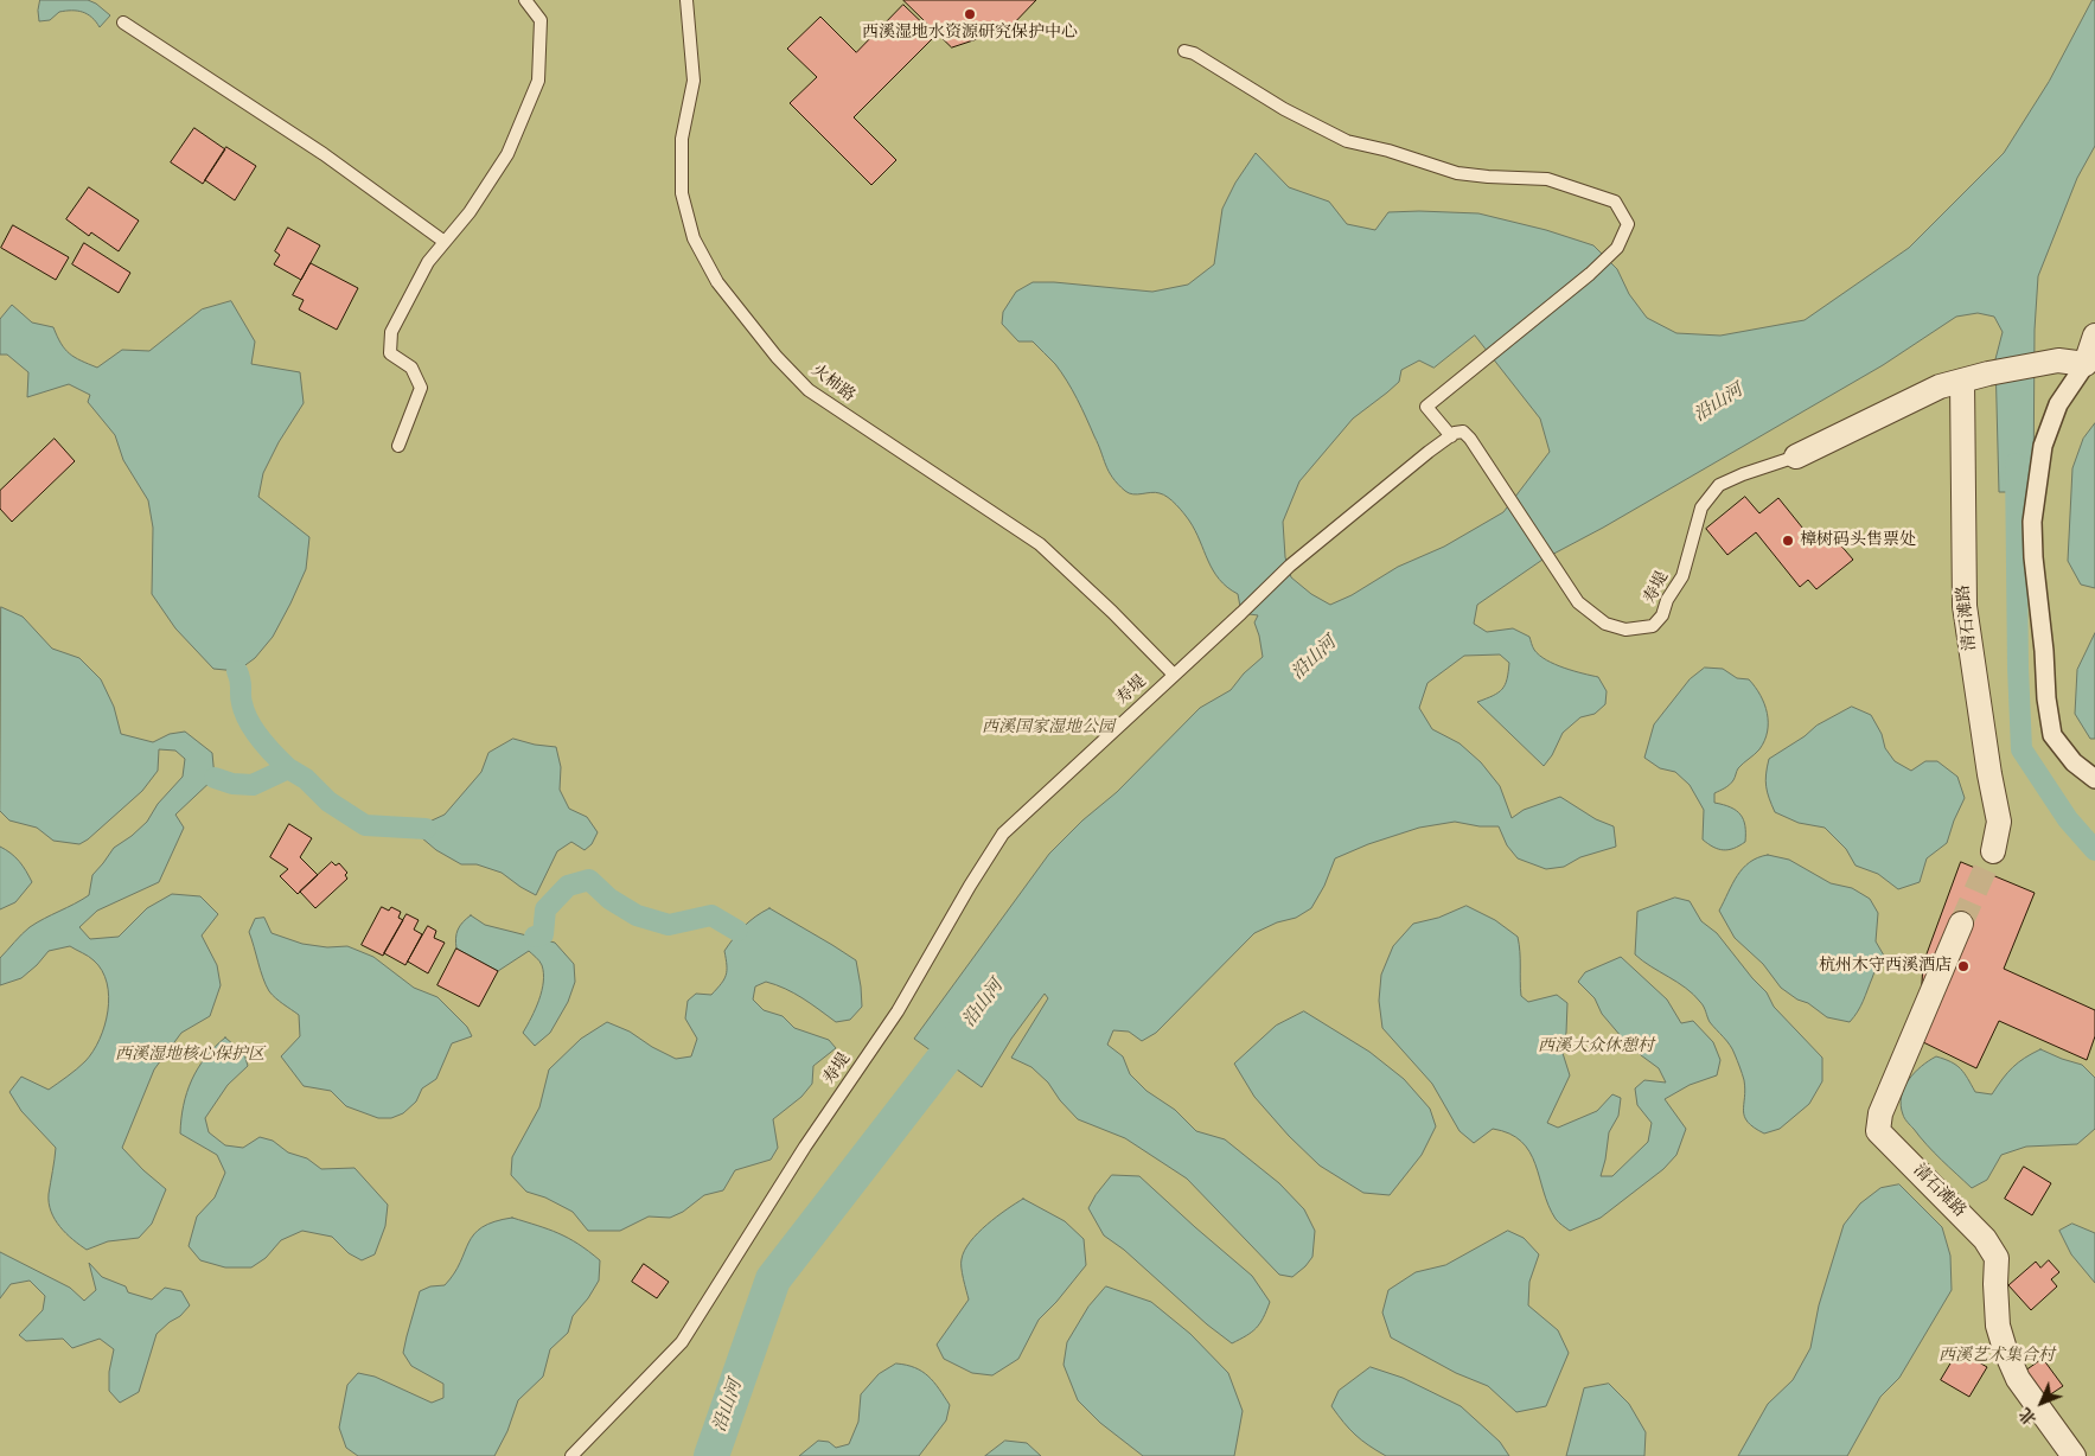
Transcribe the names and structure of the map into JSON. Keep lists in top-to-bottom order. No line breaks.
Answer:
{"streets":{"street":["清石滩路"],"lane":["火柿路","寿堤"]},"crossings":[["火柿路","寿堤"]],"water":["沿山河"],"parks":["西溪国家湿地公园","西溪大众休憩村","西溪湿地核心保护区","西溪艺术集合村"],"places":["西溪湿地水资源研究保护中心","樟树码头售票处","杭州木守西溪酒店"],"north":"bottom left"}
